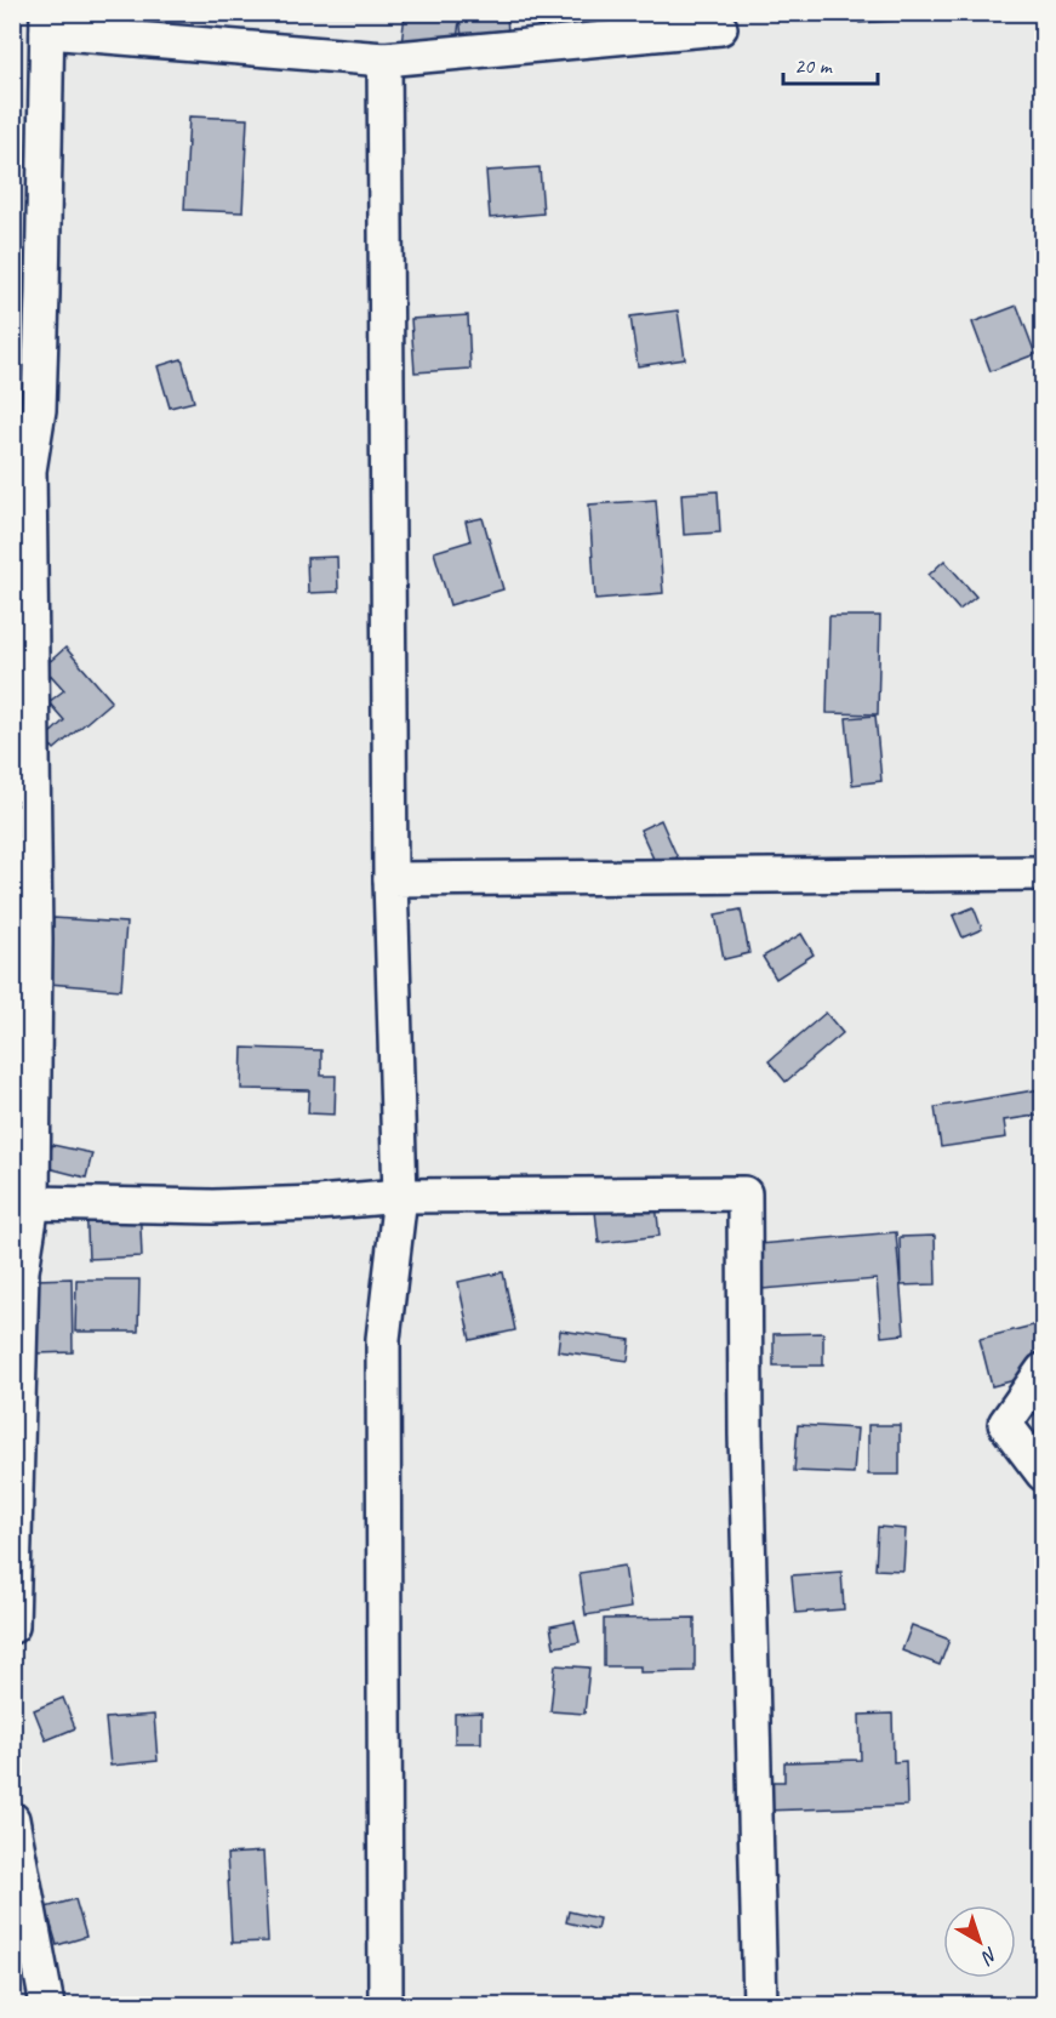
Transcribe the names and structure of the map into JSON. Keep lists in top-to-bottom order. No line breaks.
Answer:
{"scale_bar":"20 m","north":"bottom right"}
